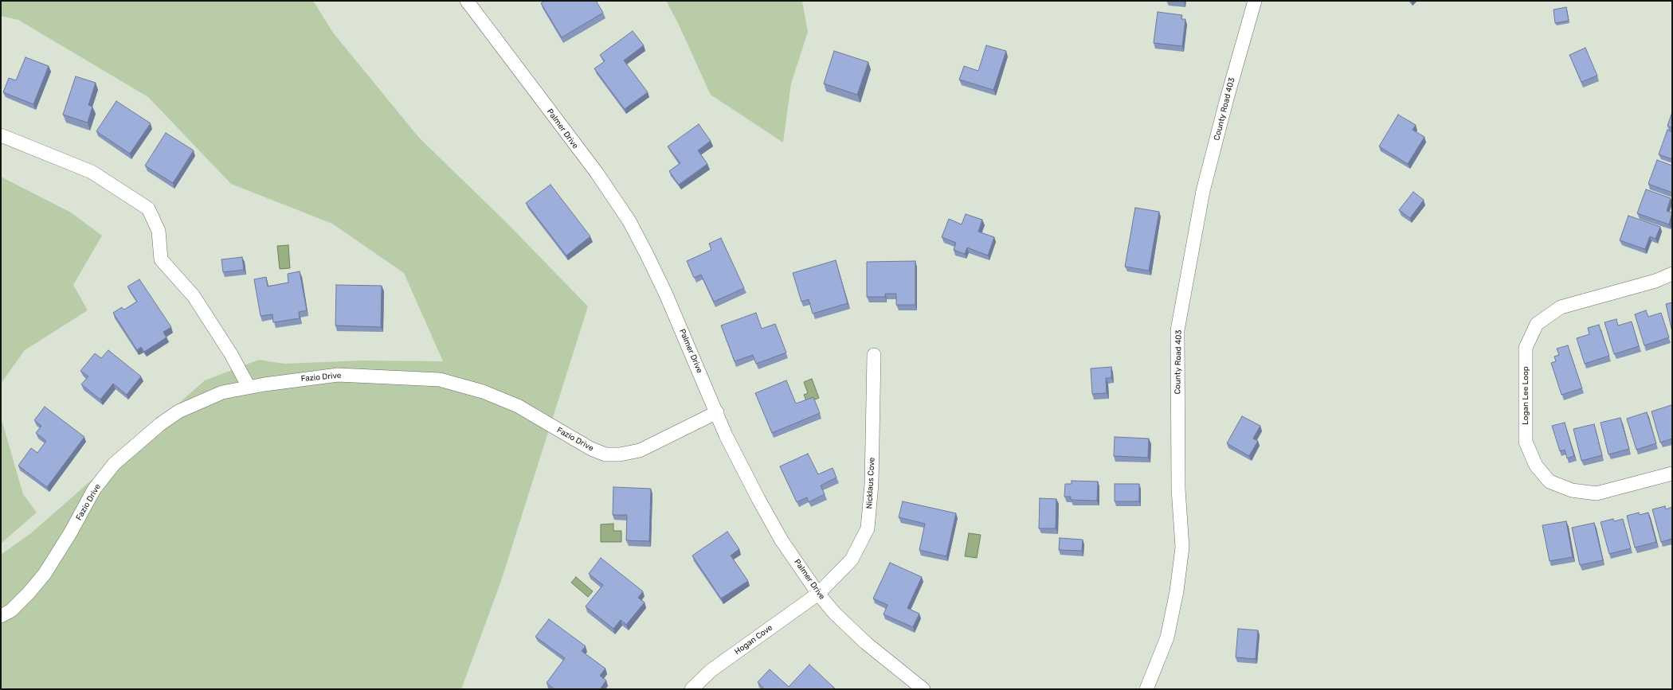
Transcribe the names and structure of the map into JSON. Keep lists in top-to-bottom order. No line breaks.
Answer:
{"streets":{"street":["County Road 403","Palmer Drive","Fazio Drive","Logan Lee Loop","Nicklaus Cove","Hogan Cove"]},"crossings":[["Palmer Drive","Fazio Drive"],["Palmer Drive","Nicklaus Cove"],["Palmer Drive","Hogan Cove"],["Nicklaus Cove","Hogan Cove"]]}
